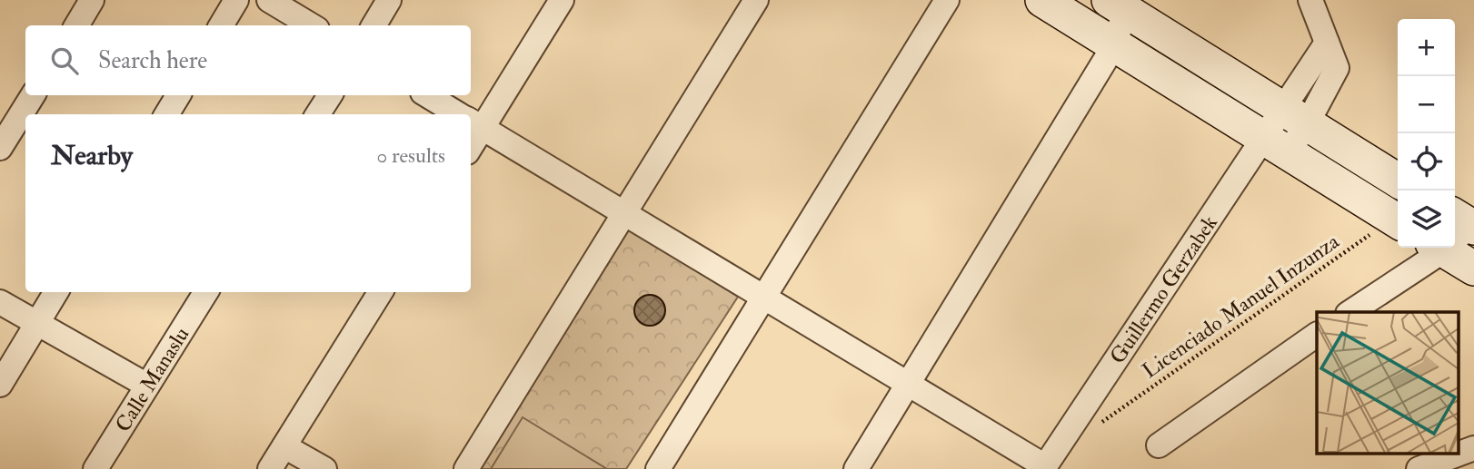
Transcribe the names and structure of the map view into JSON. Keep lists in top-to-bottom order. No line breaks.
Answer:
{"streets":{"street":["Guillermo Gerzabek","Calle Manaslu"],"path":["Licenciado Manuel Inzunza"]},"page":{"map_buttons":["+","−"],"search":"Search here","heading":["Nearby","0 results"]}}
